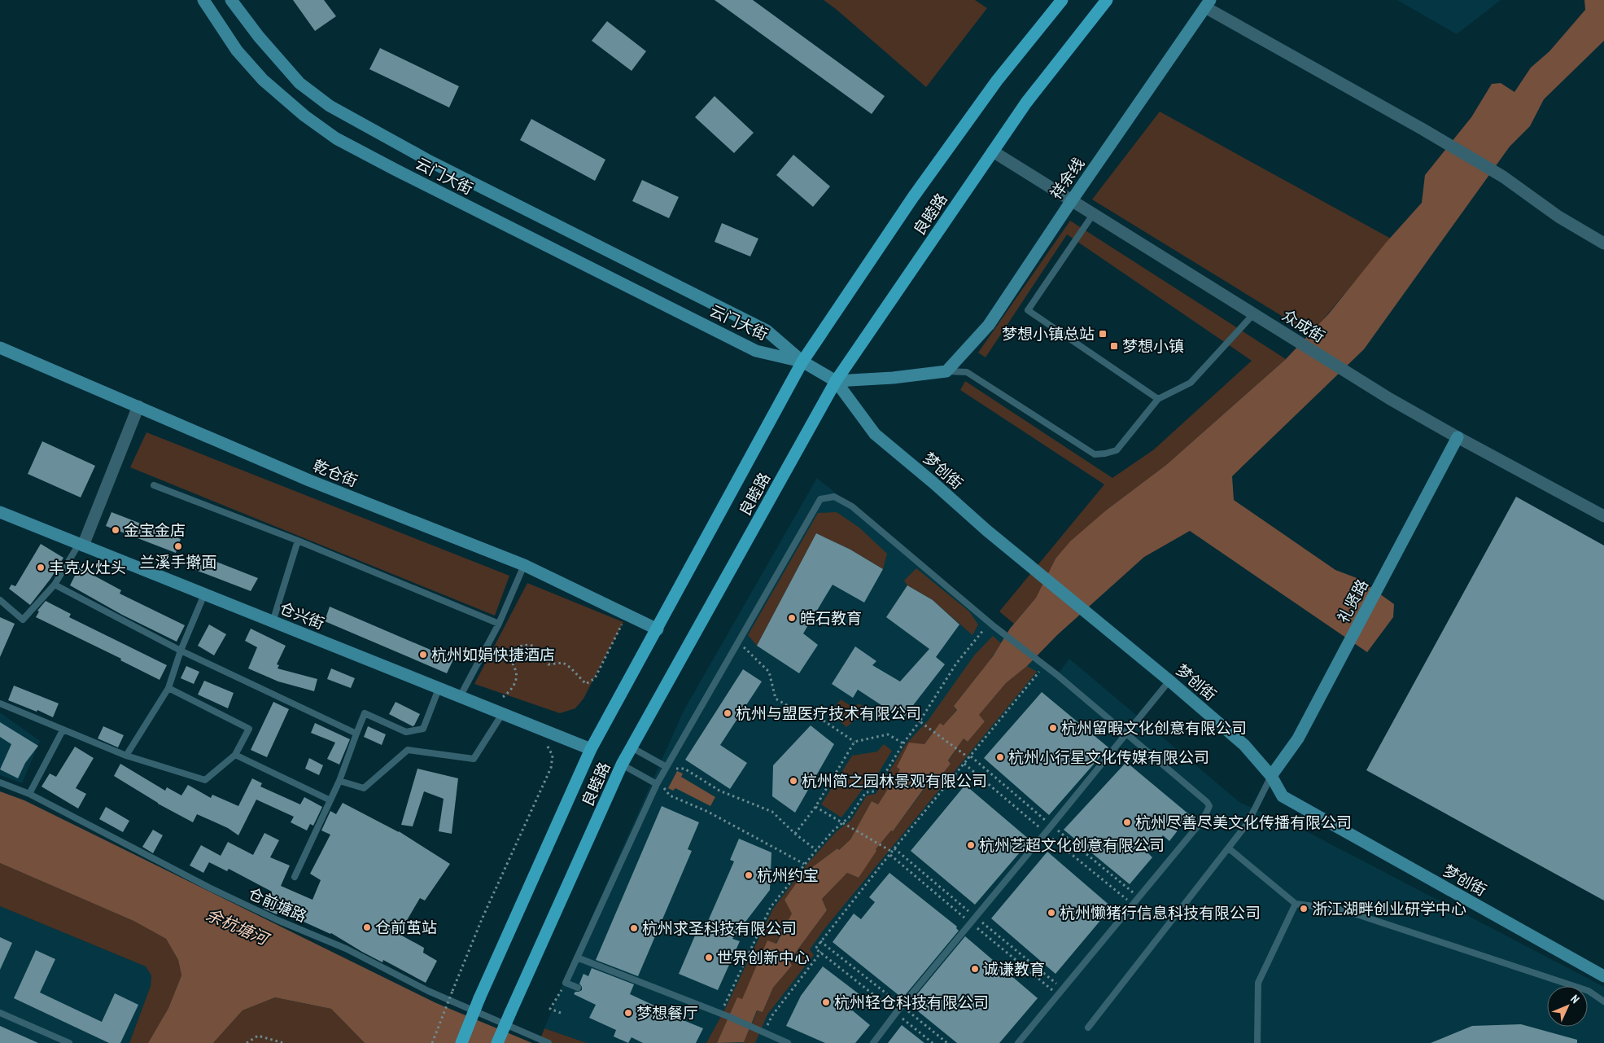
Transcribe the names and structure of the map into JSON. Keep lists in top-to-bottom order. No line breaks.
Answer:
{"streets":{"main road":["良睦路"],"street":["云门大街","祥余线","众成街","梦创街","乾仓街","礼贤路","仓兴街"],"lane":["仓前塘路"]},"crossings":[["云门大街","良睦路"],["云门大街","梦创街"],["祥余线","众成街"],["良睦路","众成街"],["良睦路","梦创街"],["良睦路","乾仓街"],["良睦路","仓兴街"],["众成街","礼贤路"],["梦创街","礼贤路"]],"water":["余杭塘河"],"places":{"transit":["梦想小镇总站","梦想小镇"],"other":["金宝金店","兰溪手擀面","丰克火灶头","皓石教育","杭州如娟快捷酒店","杭州与盟医疗技术有限公司","杭州留暇文化创意有限公司","杭州小行星文化传媒有限公司","杭州简之园林景观有限公司","杭州尽善尽美文化传播有限公司","杭州艺超文化创意有限公司","杭州约宝","浙江湖畔创业研学中心","杭州懒猪行信息科技有限公司","仓前茧站","杭州求圣科技有限公司","世界创新中心","诚谦教育","杭州轻仓科技有限公司","梦想餐厅"]},"north":"top right"}
